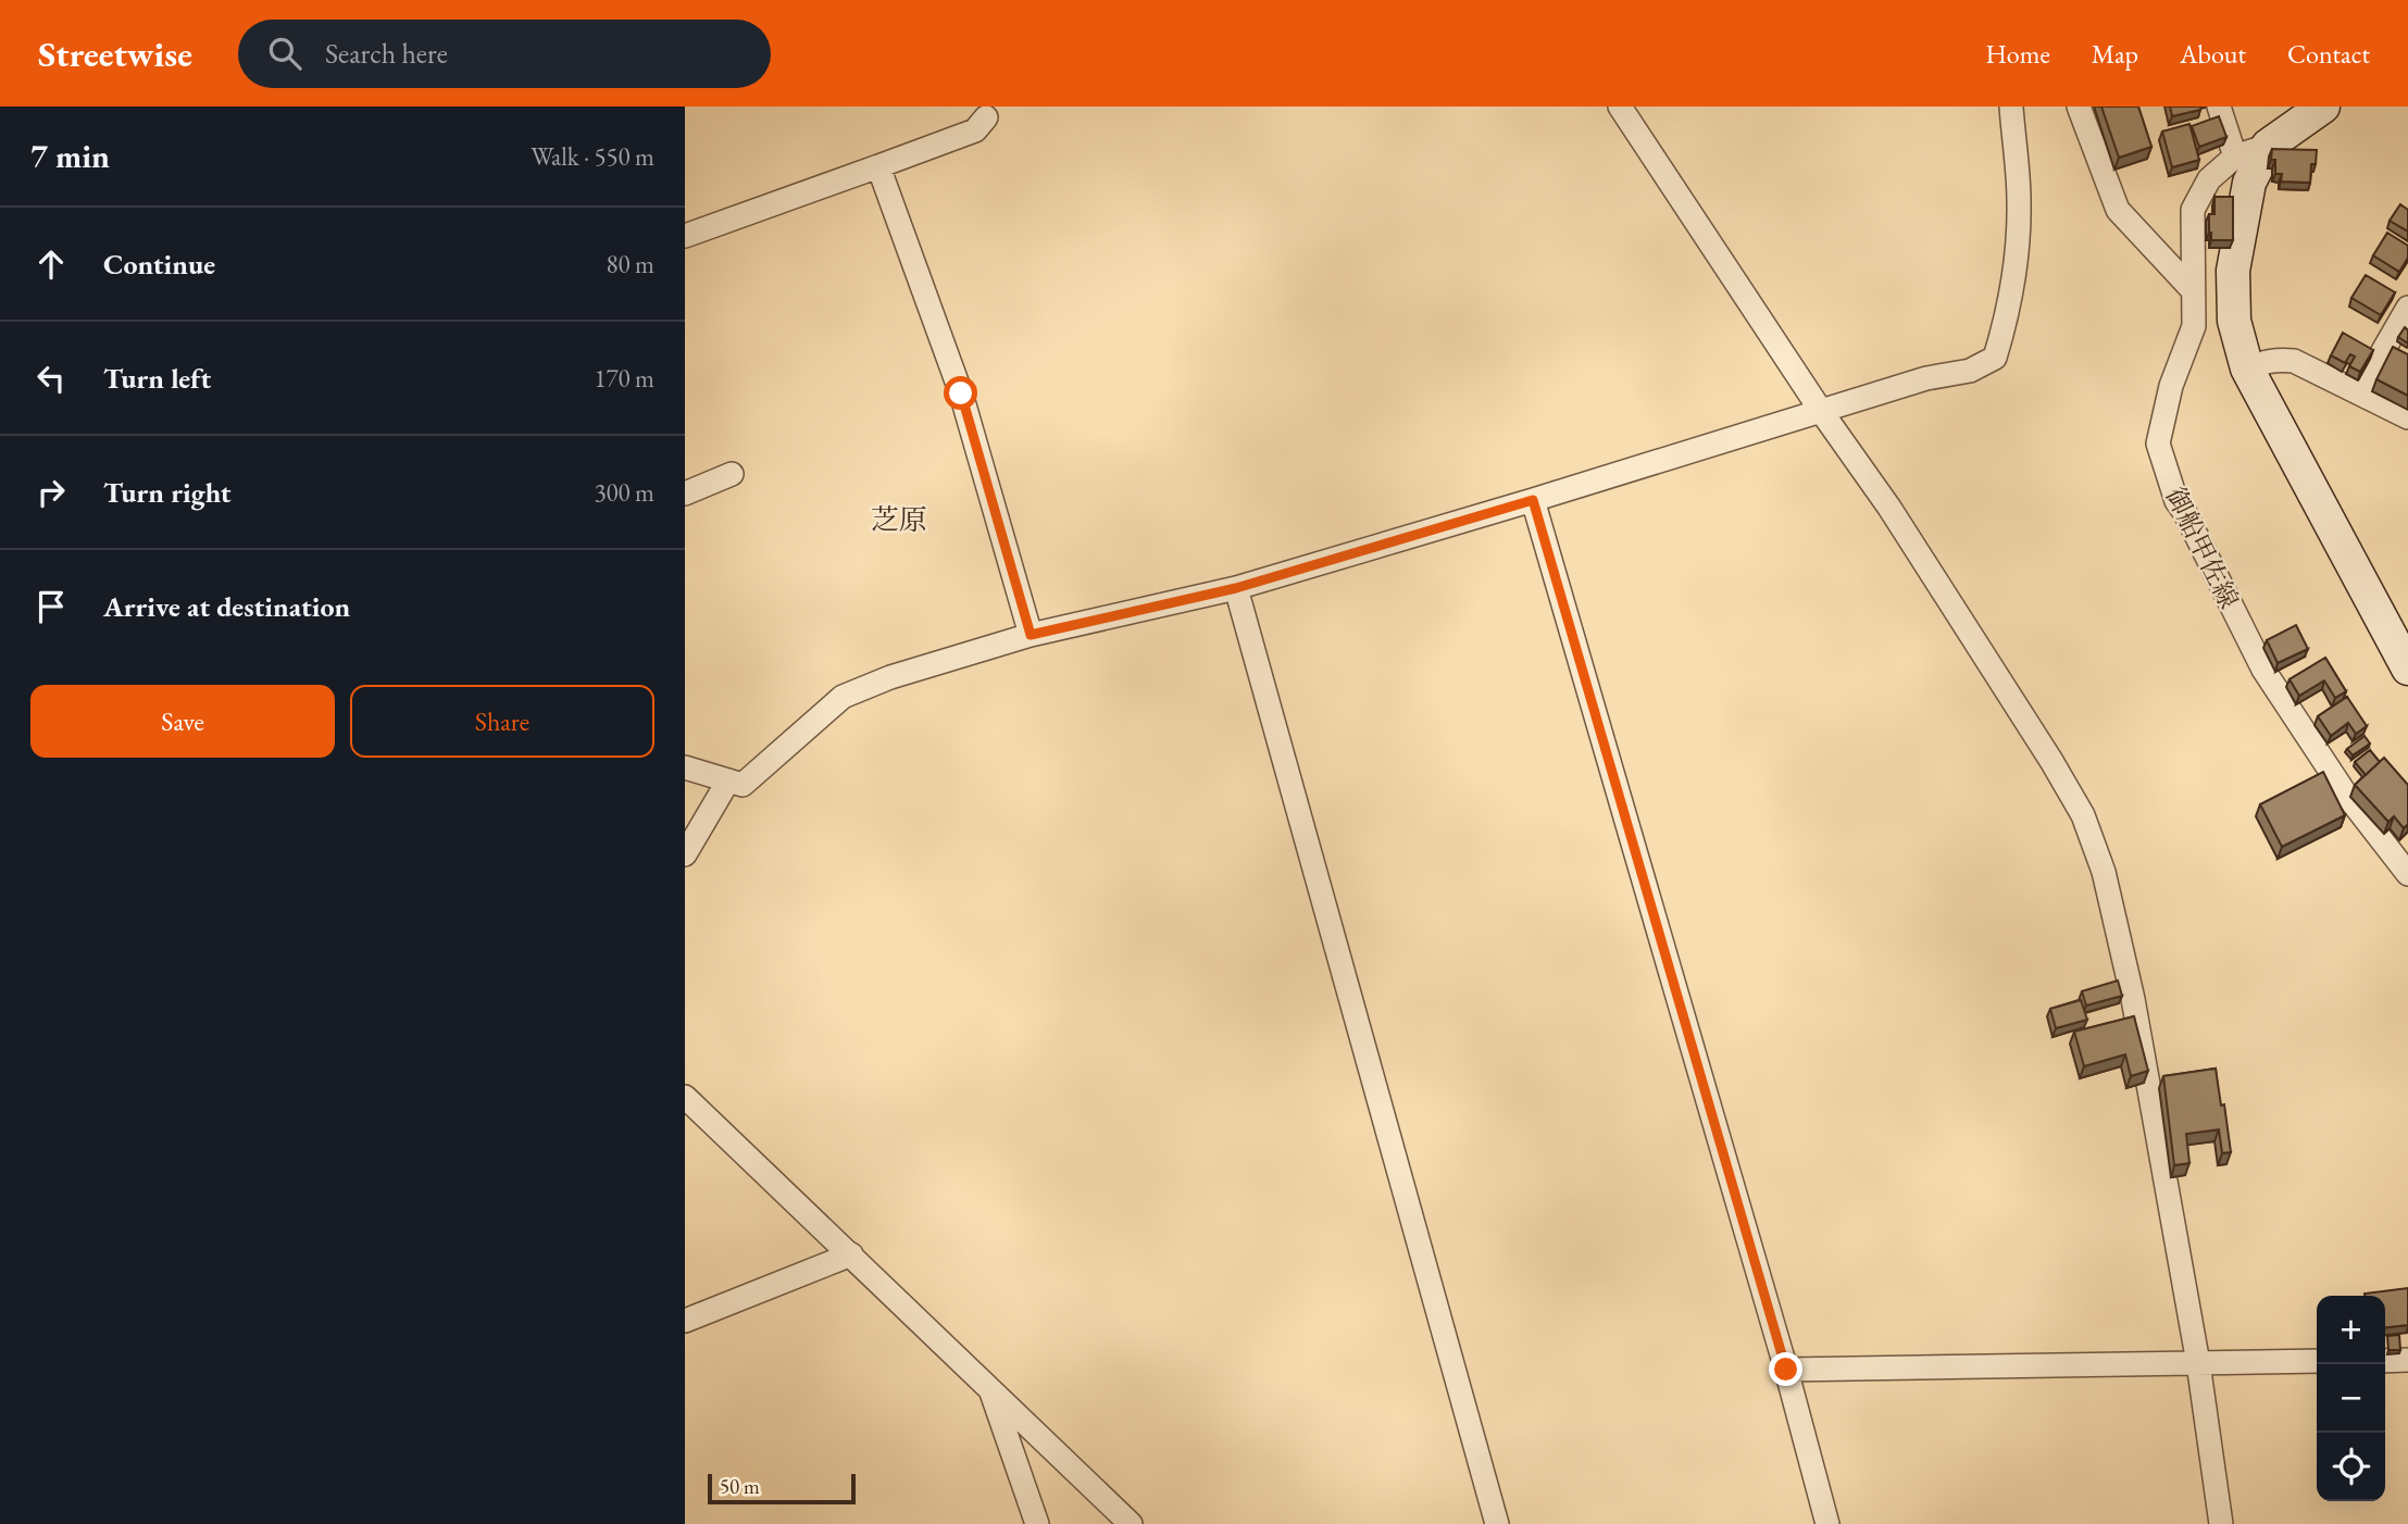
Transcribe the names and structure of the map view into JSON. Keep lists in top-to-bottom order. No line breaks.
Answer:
{"streets":{"main road":["御船甲佐線"]},"districts":["芝原"],"scale_bar":"50 m","page":{"header":"Streetwise","search":"Search here","nav":["Home","Map","About","Contact"],"heading":["7 min","Walk · 550 m"],"list":[["Continue","80 m"],["Turn left","170 m"],["Turn right","300 m"],"Arrive at destination"],"buttons":["Save","Share"],"map_buttons":["+","−"],"scale":"50 m"}}
